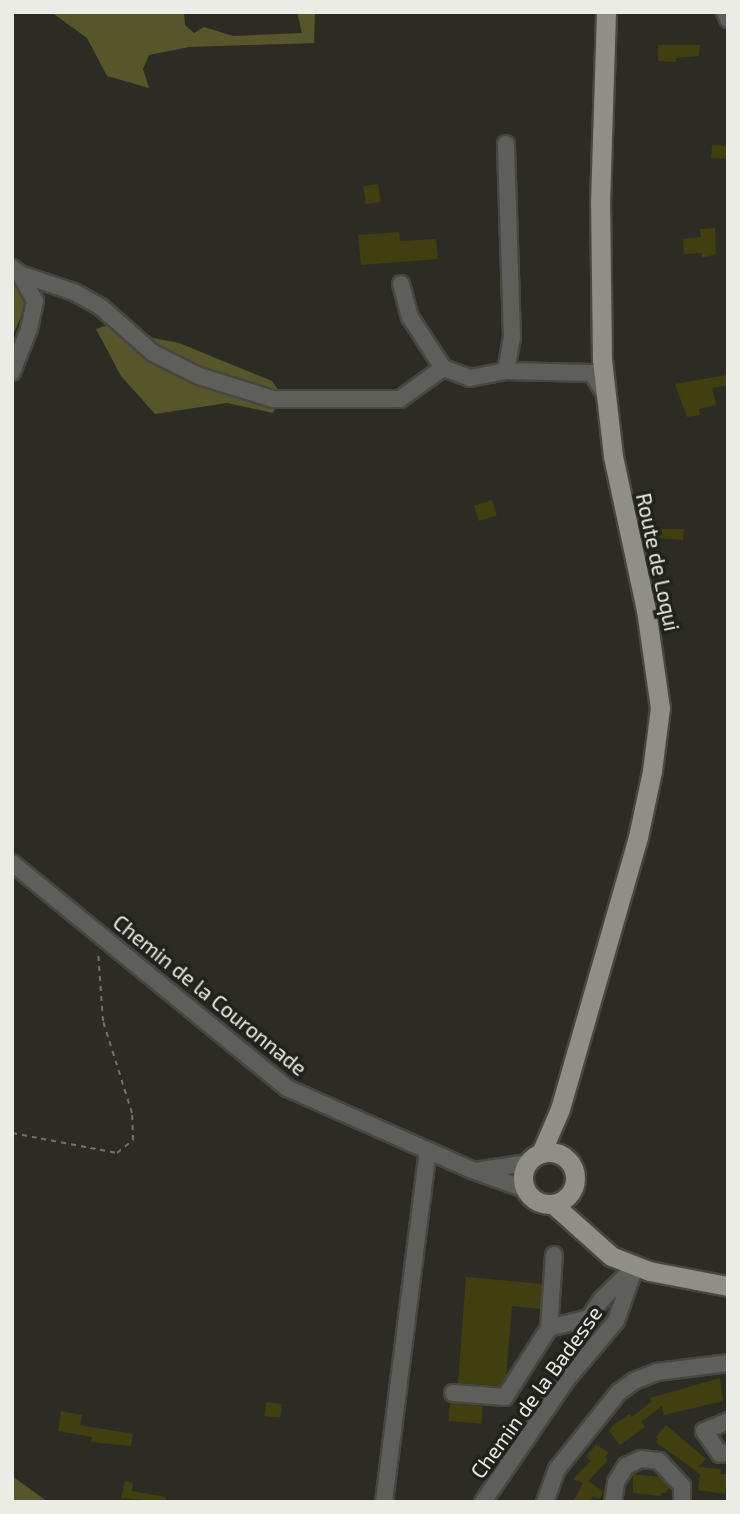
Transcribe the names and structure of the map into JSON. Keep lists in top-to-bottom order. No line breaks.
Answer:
{"streets":{"main road":["Route de Loqui"],"street":["Chemin de la Couronnade","Chemin de la Badesse"]},"crossings":[["Route de Loqui","Chemin de la Couronnade"]]}
